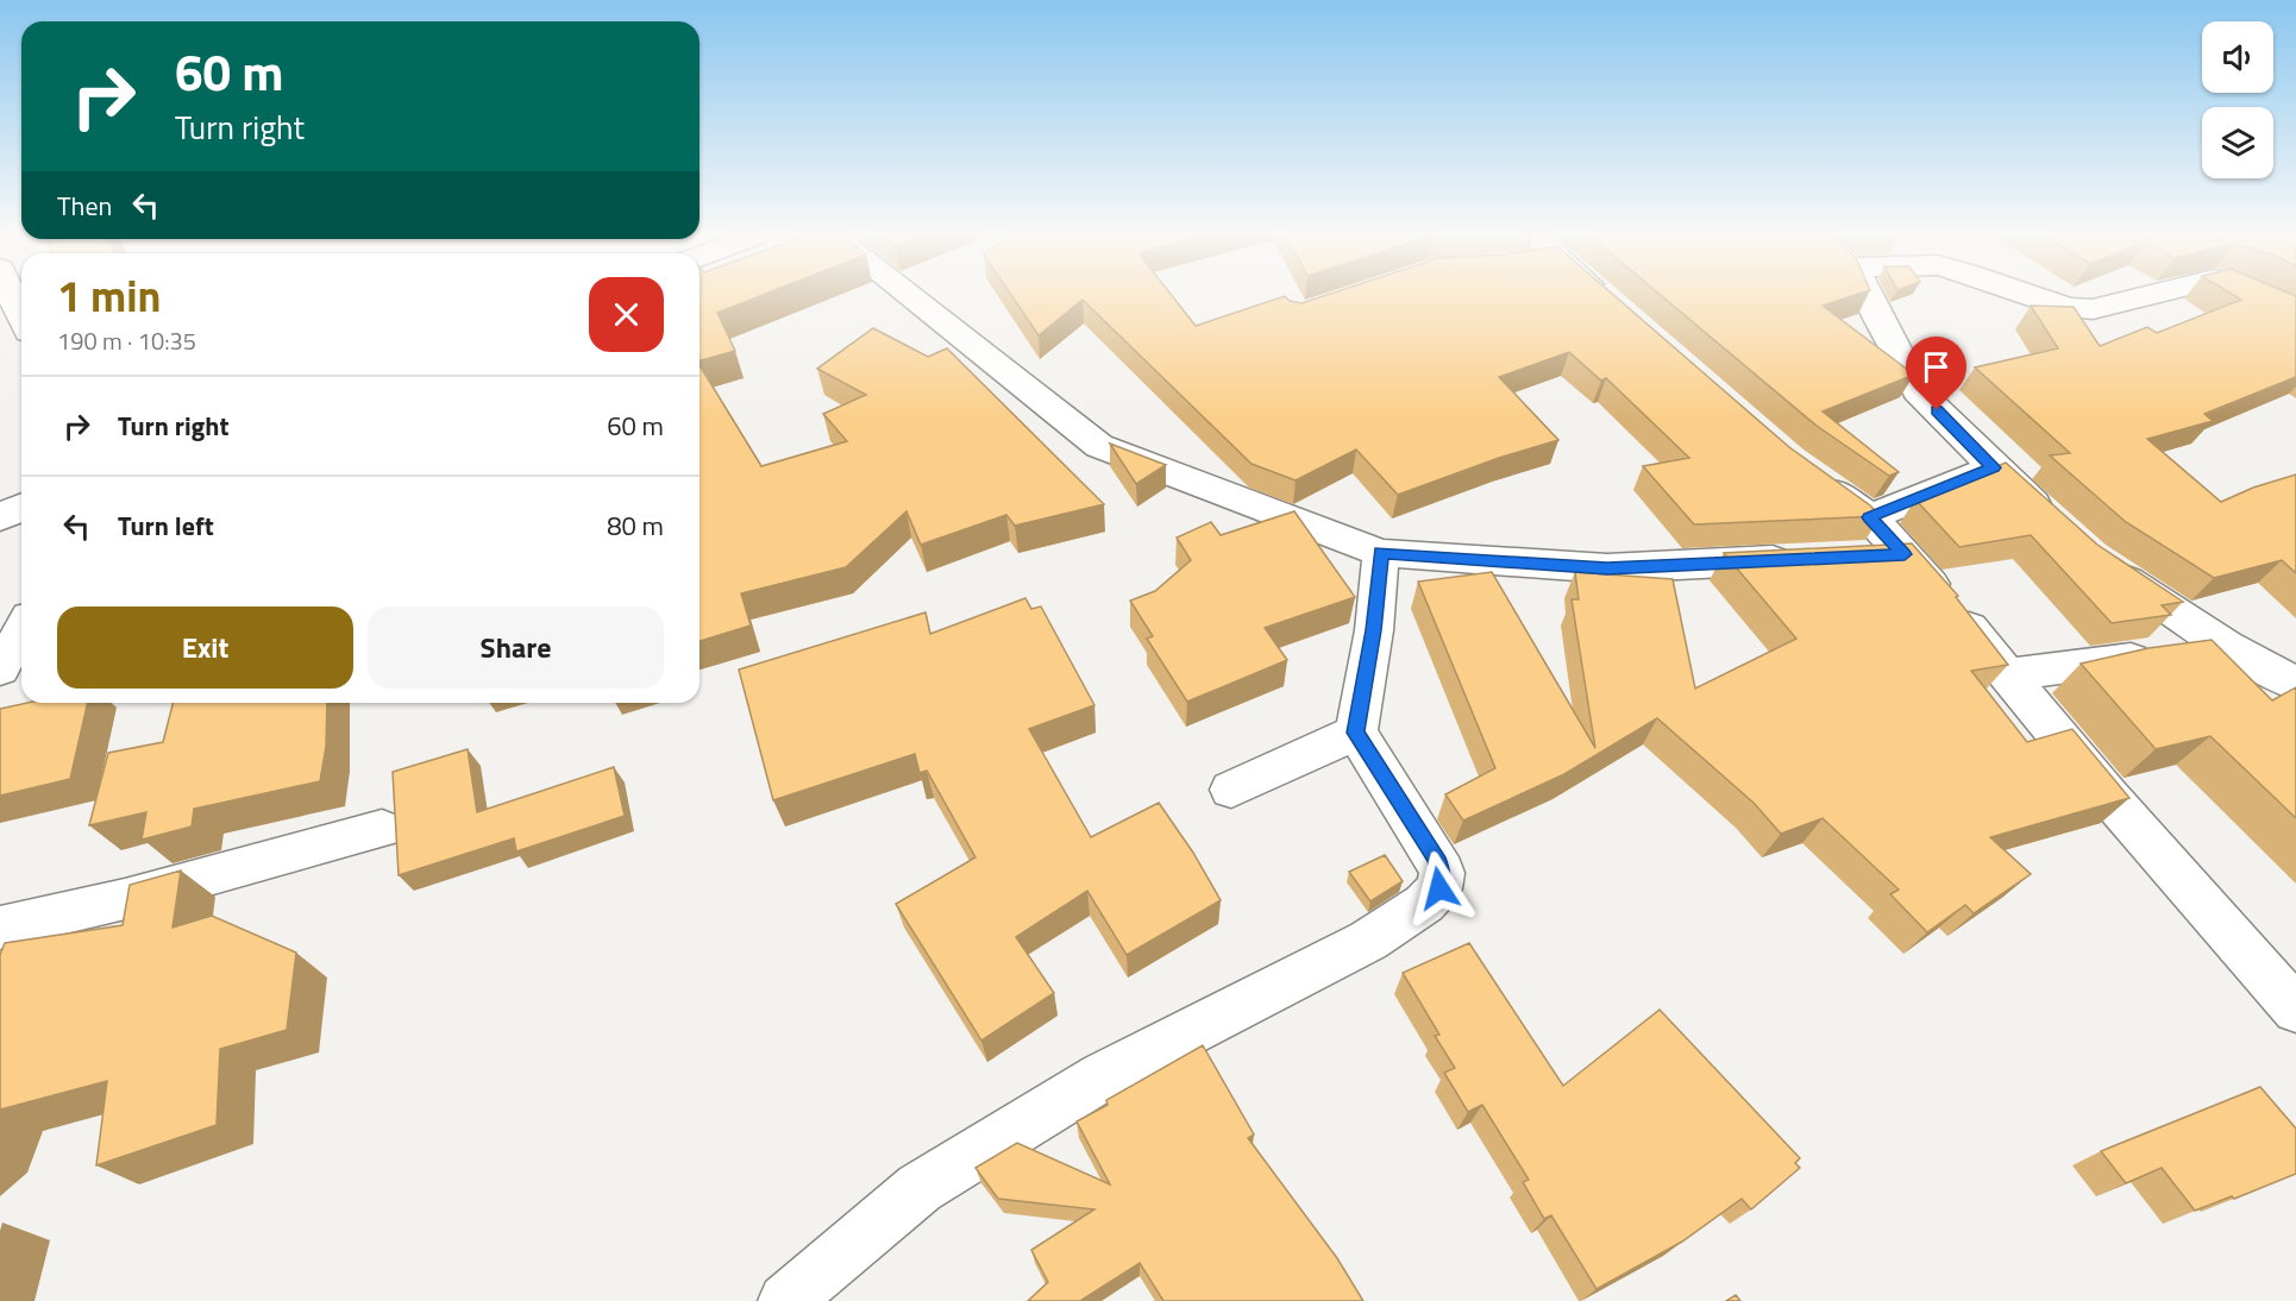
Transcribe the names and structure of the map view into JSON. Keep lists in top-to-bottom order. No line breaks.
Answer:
{"page":{"turn":["60 m","Turn right"],"then":"Then","heading":["1 min","190 m · 10:35"],"list":[{"name":"Turn right","value":"60 m"},{"name":"Turn left","value":"80 m"}],"buttons":["Exit","Share"]}}
